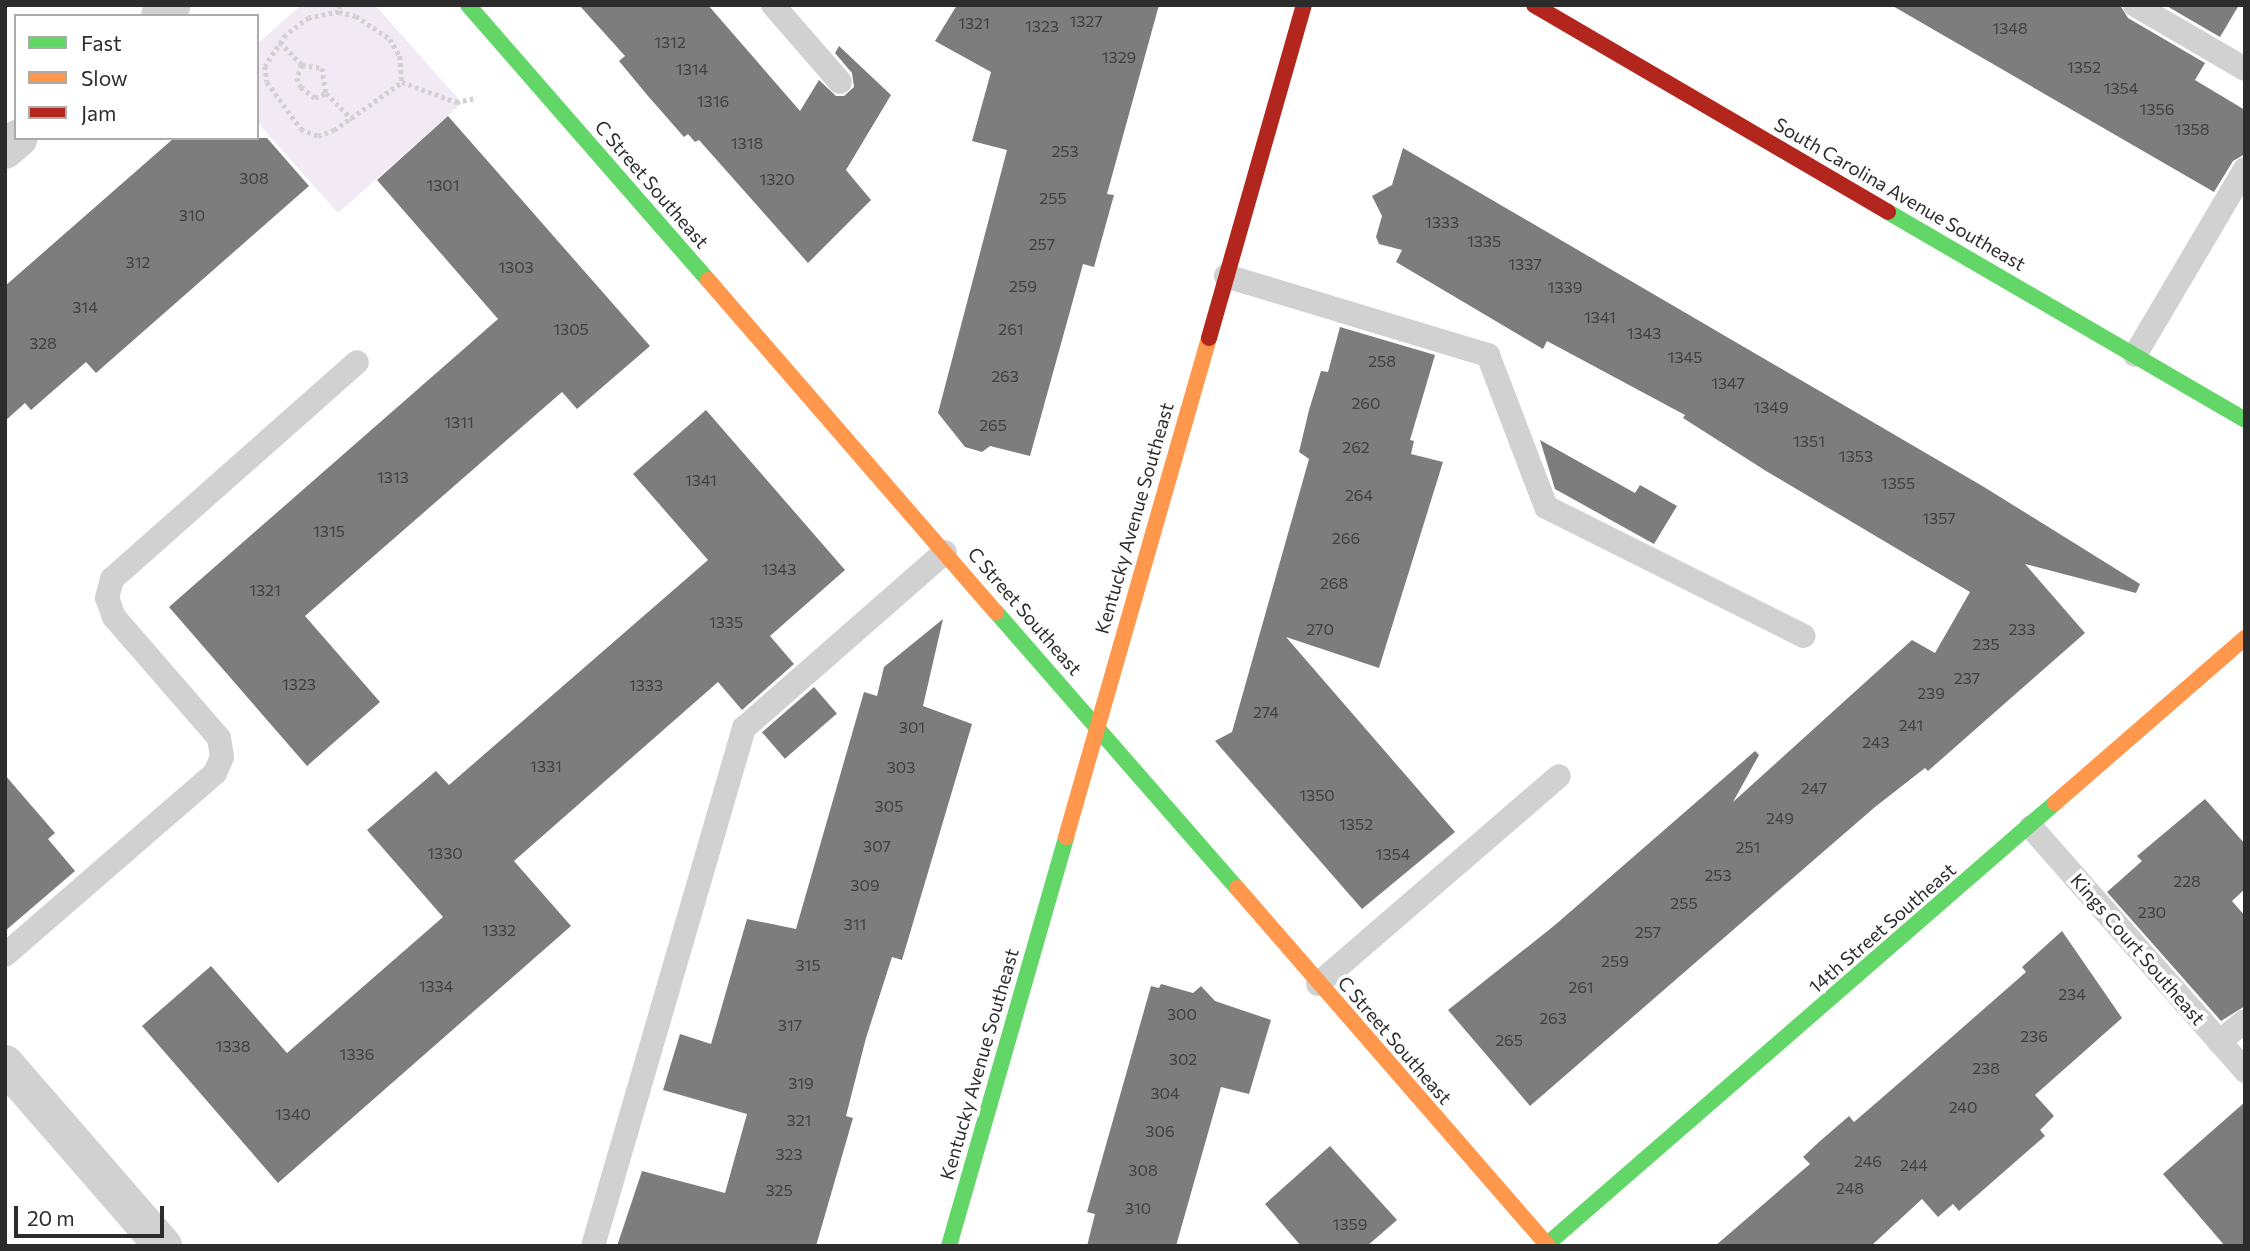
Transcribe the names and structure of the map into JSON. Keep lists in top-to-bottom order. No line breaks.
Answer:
{"streets":{"street":["C Street Southeast","South Carolina Avenue Southeast","Kentucky Avenue Southeast","14th Street Southeast"],"lane":["Kings Court Southeast"]},"crossings":[["C Street Southeast","Kentucky Avenue Southeast"],["C Street Southeast","14th Street Southeast"],["14th Street Southeast","Kings Court Southeast"]],"house_numbers":["1327","1321","1323","1348","1312","1329","1352","1314","1354","1316","1356","1358","1318","253","308","1320","1301","255","310","1333","1335","257","312","1337","1303","259","1339","314","1341","1305","261","1343","328","1345","258","263","1347","260","1349","1311","265","1351","262","1353","1313","1341","1355","264","1357","1315","266","1343","268","1321","1335","270","233","235","237","1323","1333","239","274","241","301","243","1331","303","247","1350","305","249","1352","307","251","1330","1354","253","228","309","255","230","311","1332","257","259","315","1334","261","234","300","263","317","236","265","1338","1336","302","238","319","304","240","1340","321","306","323","246","244","308","248","325","310","1359"],"legend":["Fast","Slow","Jam"],"scale_bar":"20 m"}
